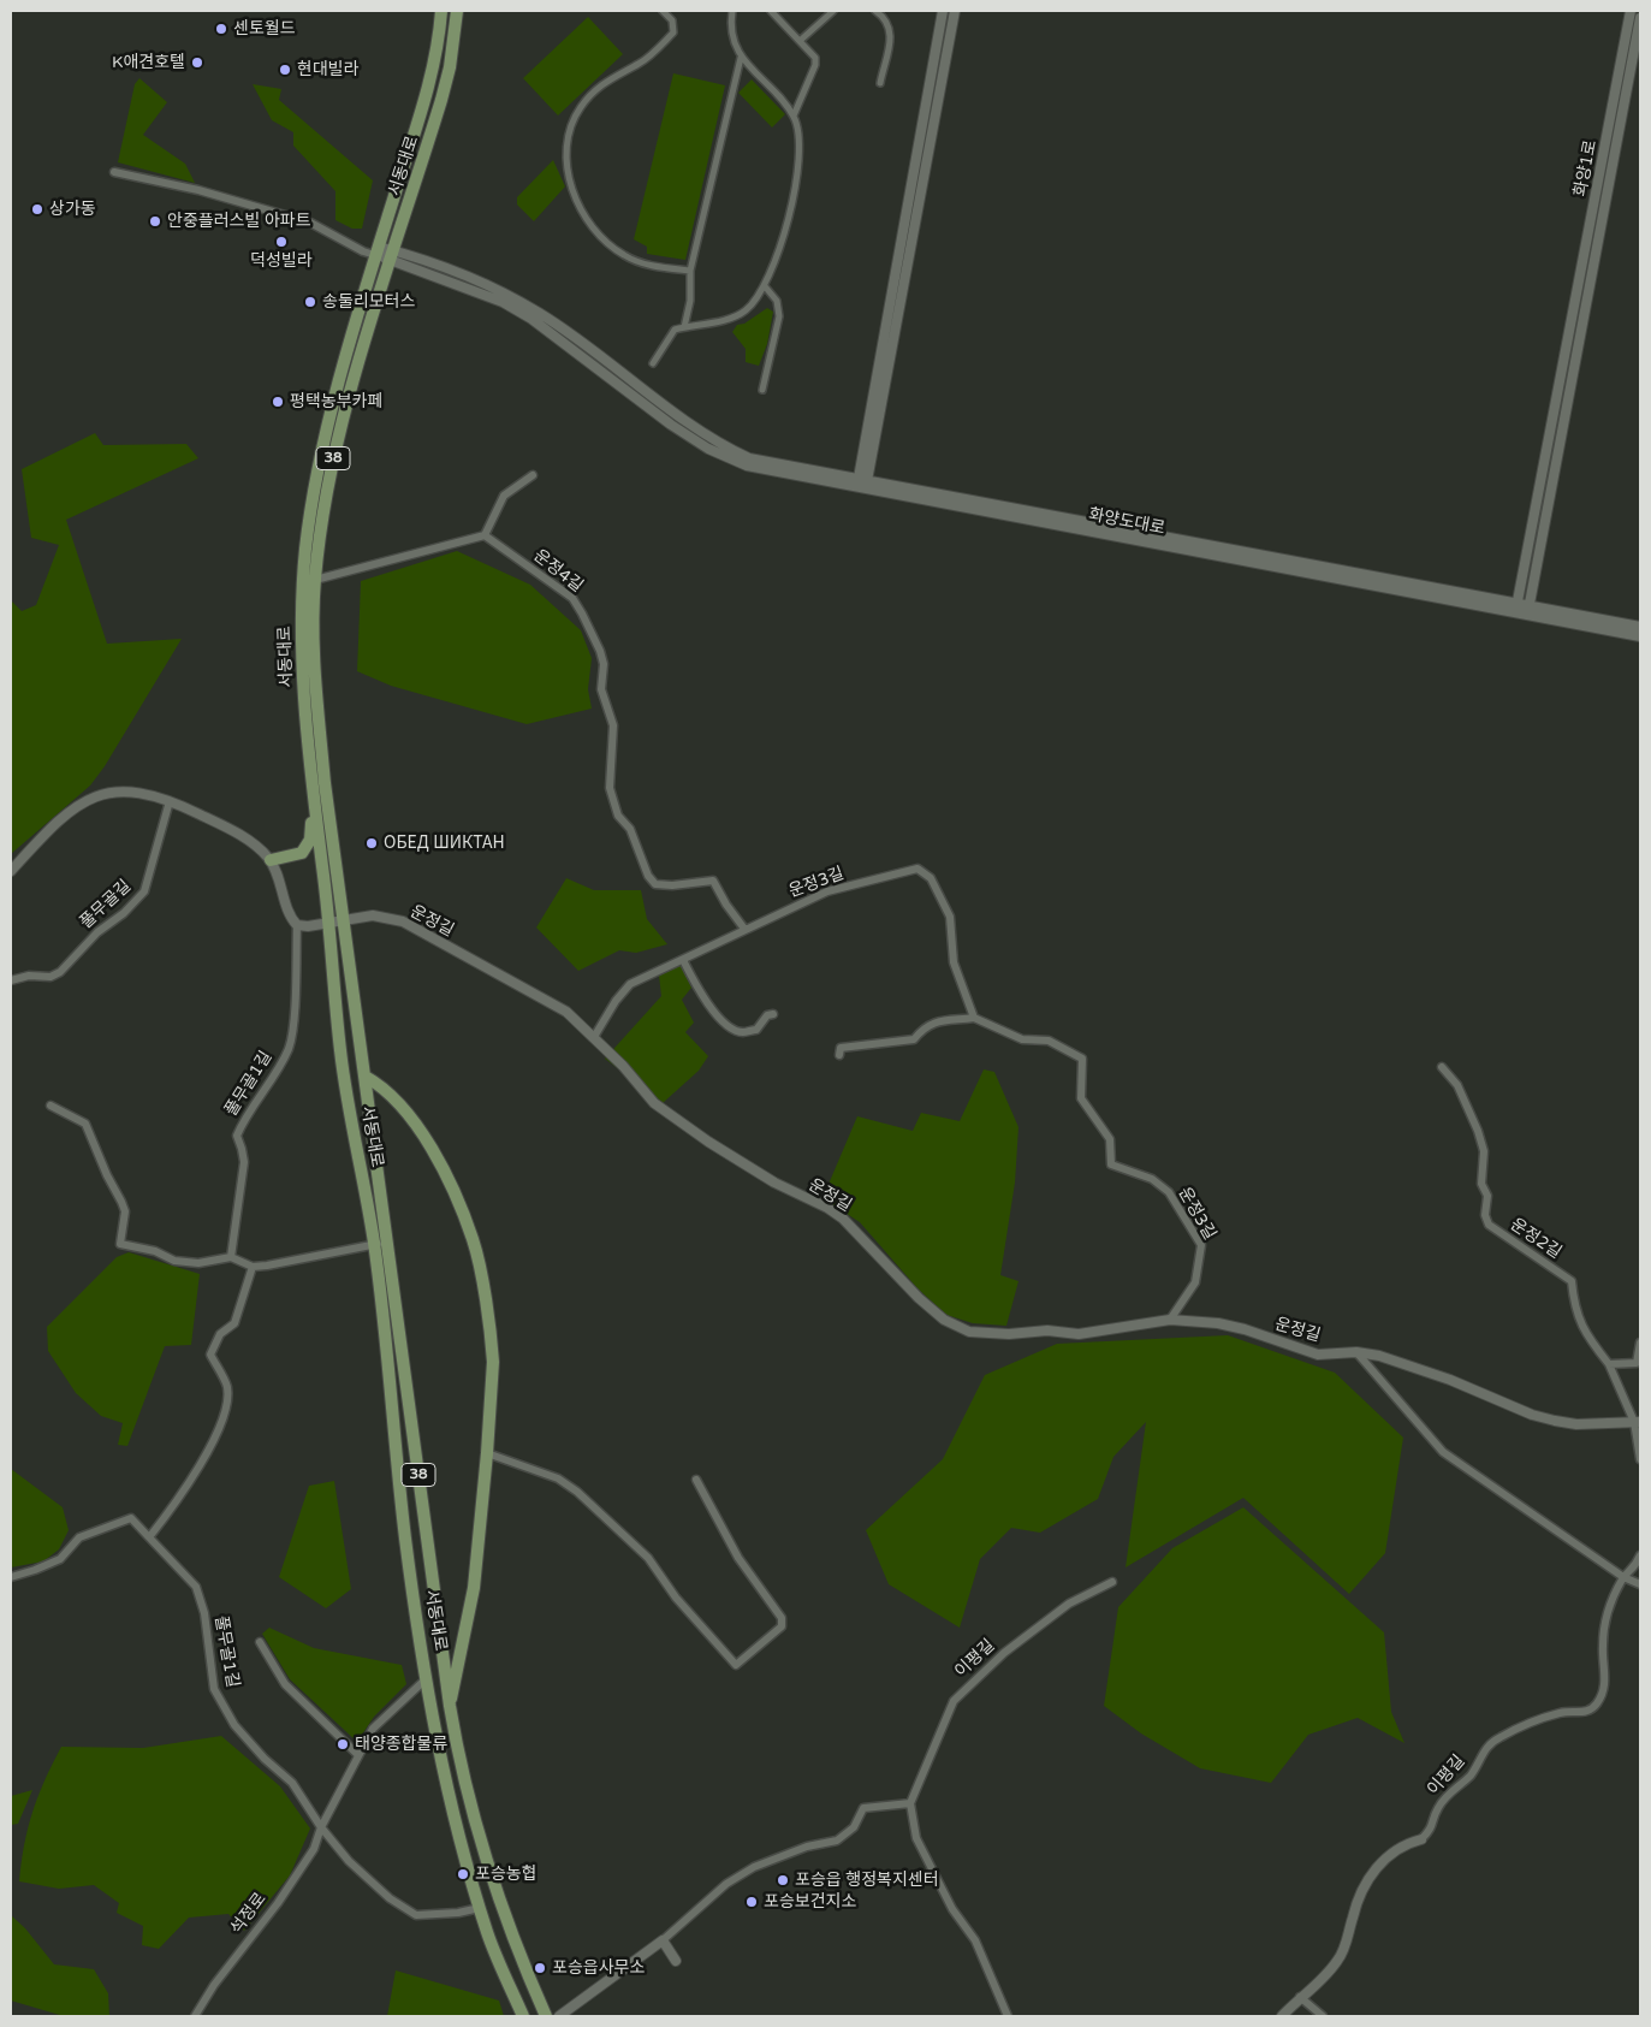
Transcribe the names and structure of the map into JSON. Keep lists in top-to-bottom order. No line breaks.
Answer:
{"streets":{"main road":["서동대로","38"],"street":["화양1로","화양도대로","운정4길","운정3길","풀무골길","운정길","풀무골1길","운정2길","이평길","석정로"]},"crossings":[["서동대로","화양도대로"],["서동대로","운정길"],["서동대로","풀무골1길"],["화양1로","화양도대로"],["운정4길","운정3길"],["운정3길","운정길"],["운정길","운정2길"],["풀무골1길","석정로"]],"places":["센토월드","K애견호텔","현대빌라","상가동","안중플러스빌 아파트","덕성빌라","송둘리모터스","평택농부카페","ОБЕД ШИКТАН","태양종합물류","포승농협","포승읍 행정복지센터","포승보건지소","포승읍사무소"]}
